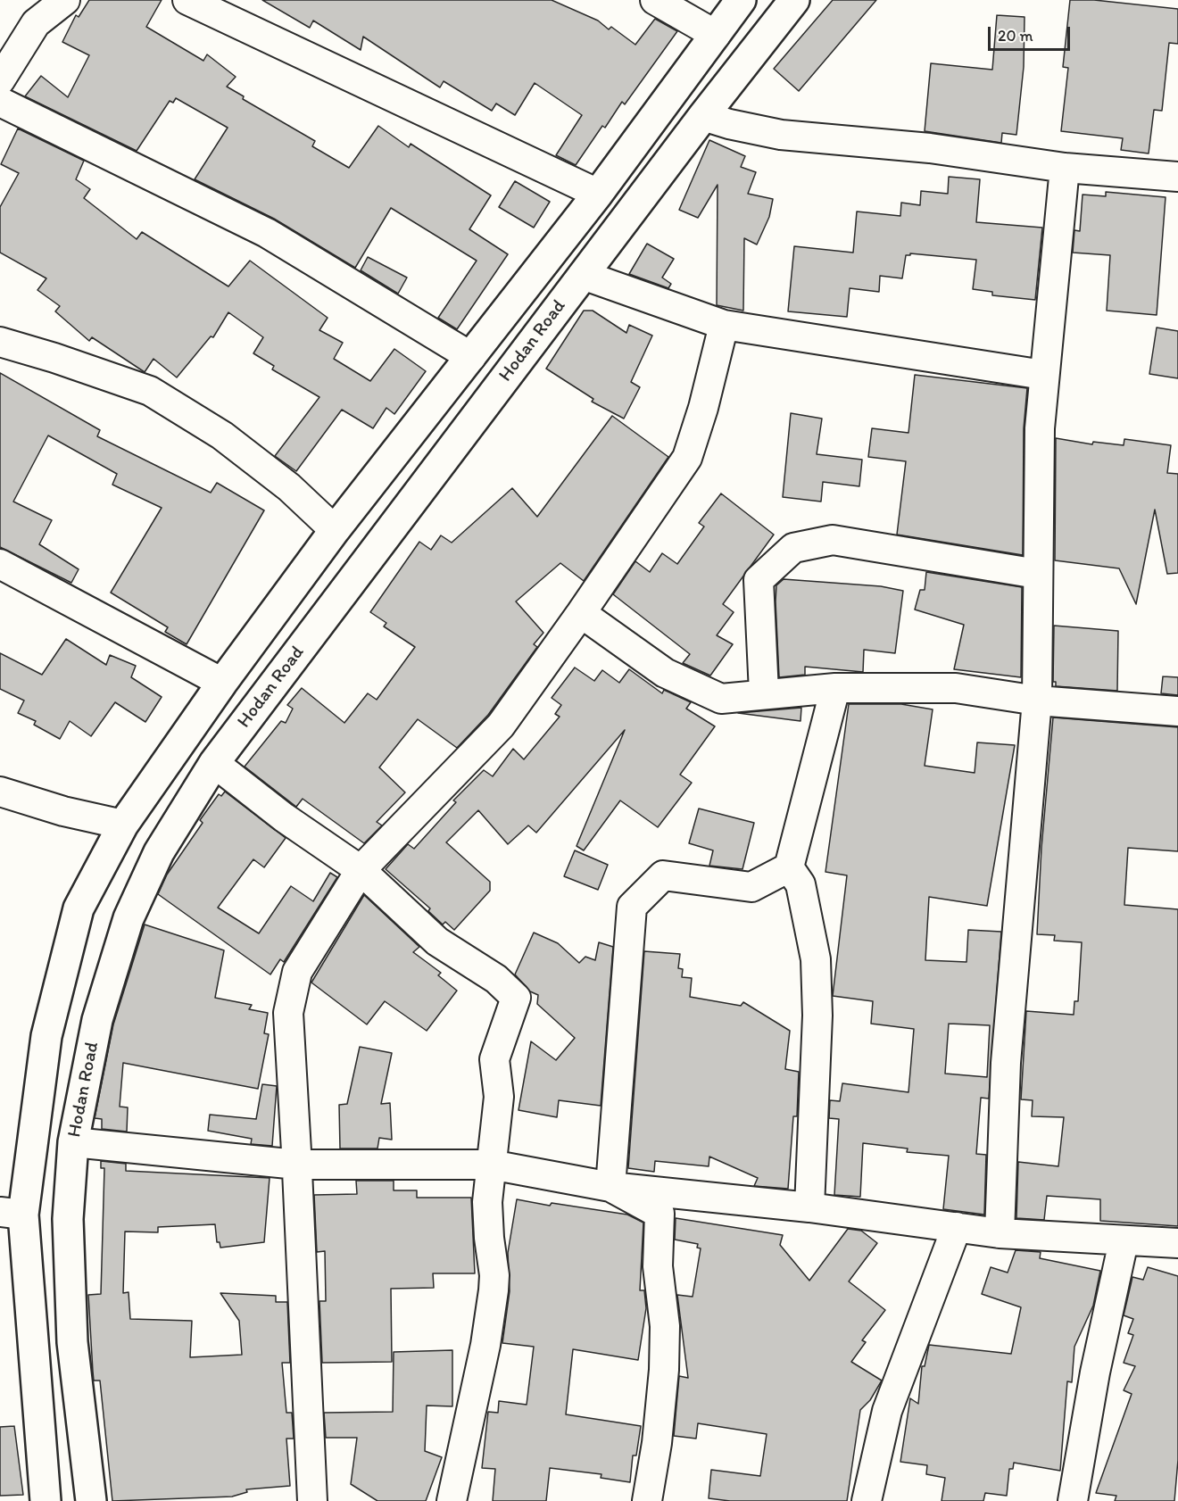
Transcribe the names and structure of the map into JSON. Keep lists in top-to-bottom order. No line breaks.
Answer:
{"streets":{"main road":["Hodan Road"]},"scale_bar":"20 m"}
